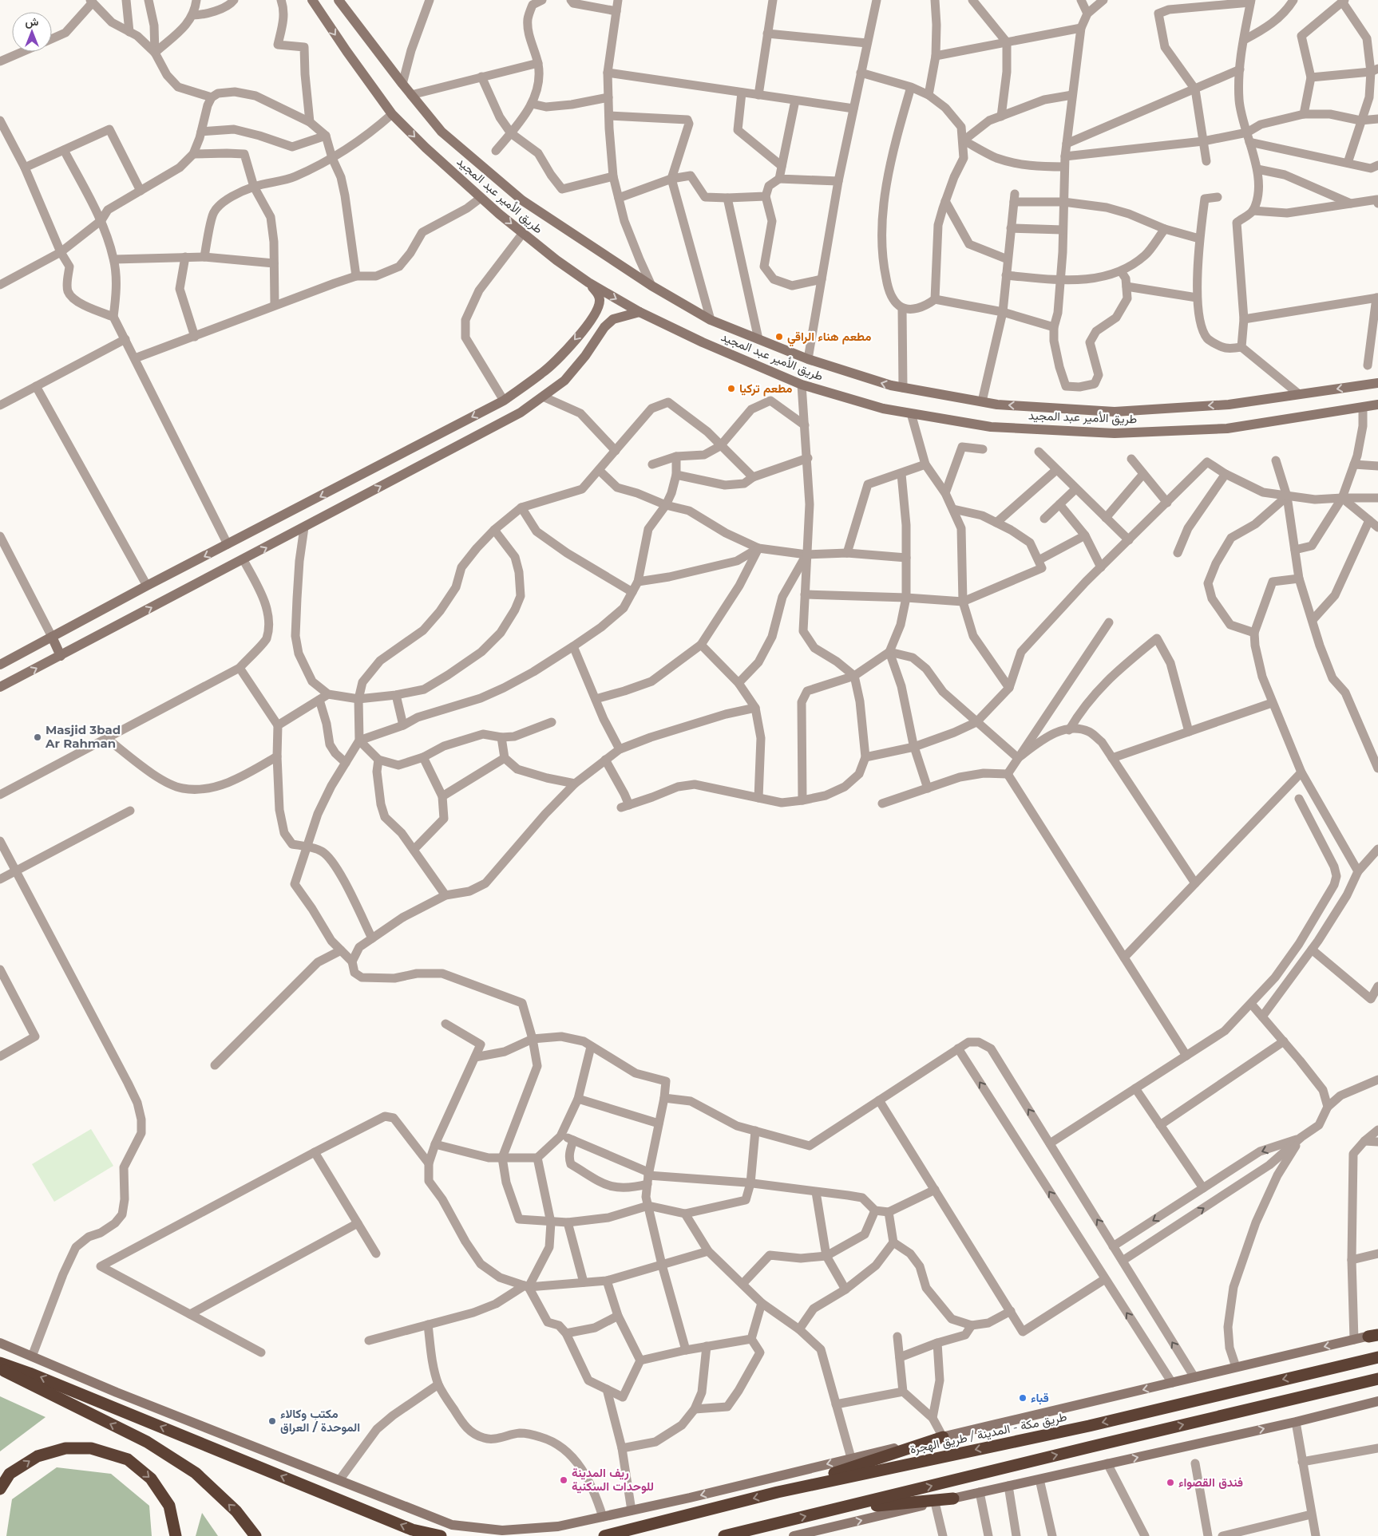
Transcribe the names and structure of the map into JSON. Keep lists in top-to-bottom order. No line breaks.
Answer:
{"streets":{"highway":["طريق مكة - المدينة / طريق الهجرة"],"main road":["طريق الأمير عبد المجيد"]},"places":["مطعم هناء الراقي","مطعم تركيا","Masjid 3bad Ar Rahman","قباء","مكتب وكالاء الموحدة / العراق","ريف المدينة للوحدات السكنية","فندق القصواء"],"north":"top"}
